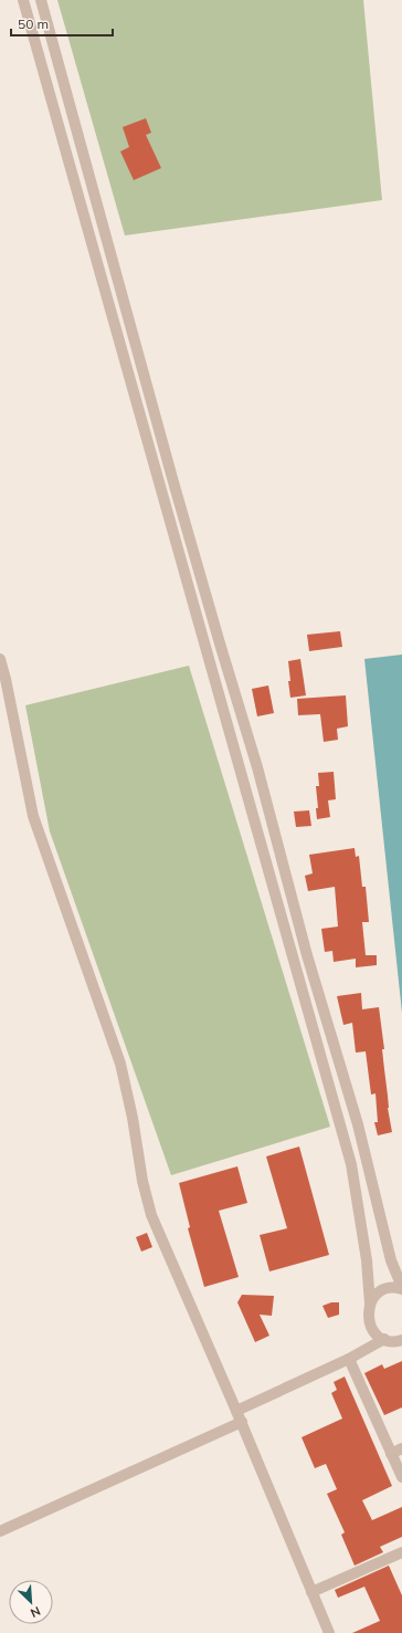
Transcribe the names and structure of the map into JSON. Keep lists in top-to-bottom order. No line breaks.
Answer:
{"scale_bar":"50 m","north":"bottom right"}
